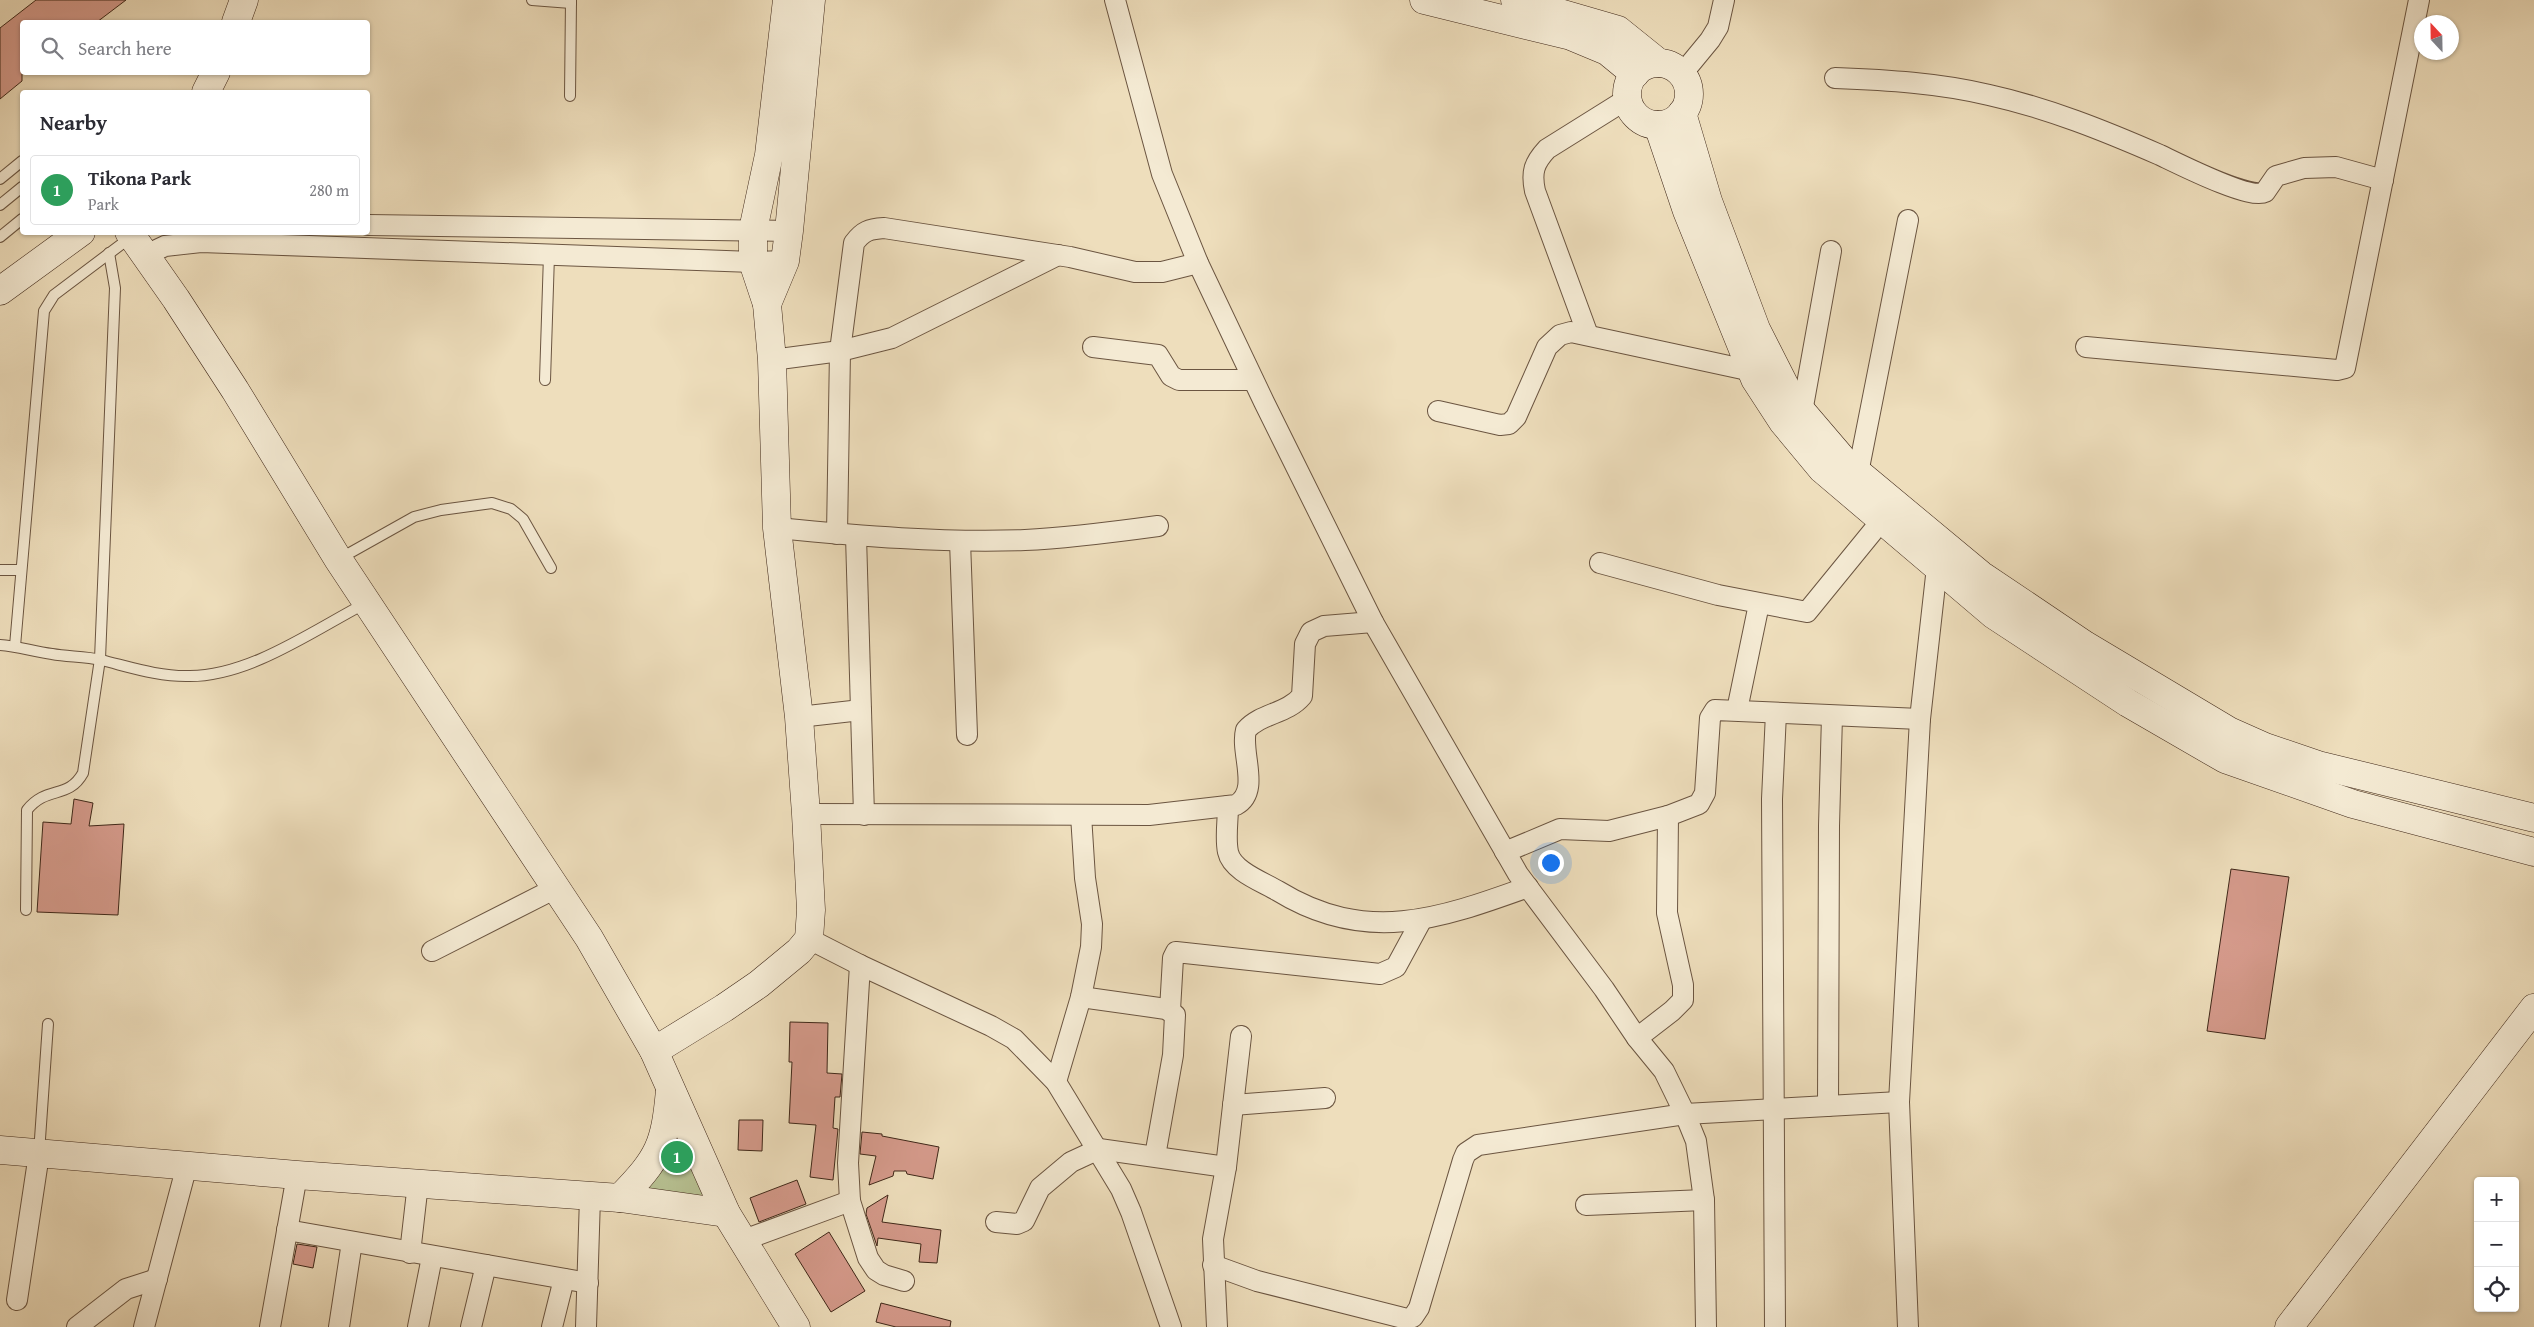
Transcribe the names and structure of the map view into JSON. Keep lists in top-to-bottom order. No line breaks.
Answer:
{"north":"top","page":{"search":"Search here","heading":"Nearby","list":[{"mark":"1","name":"Tikona Park","note":"Park","value":"280 m"}],"pins":"1","map_buttons":["+","−"]}}
